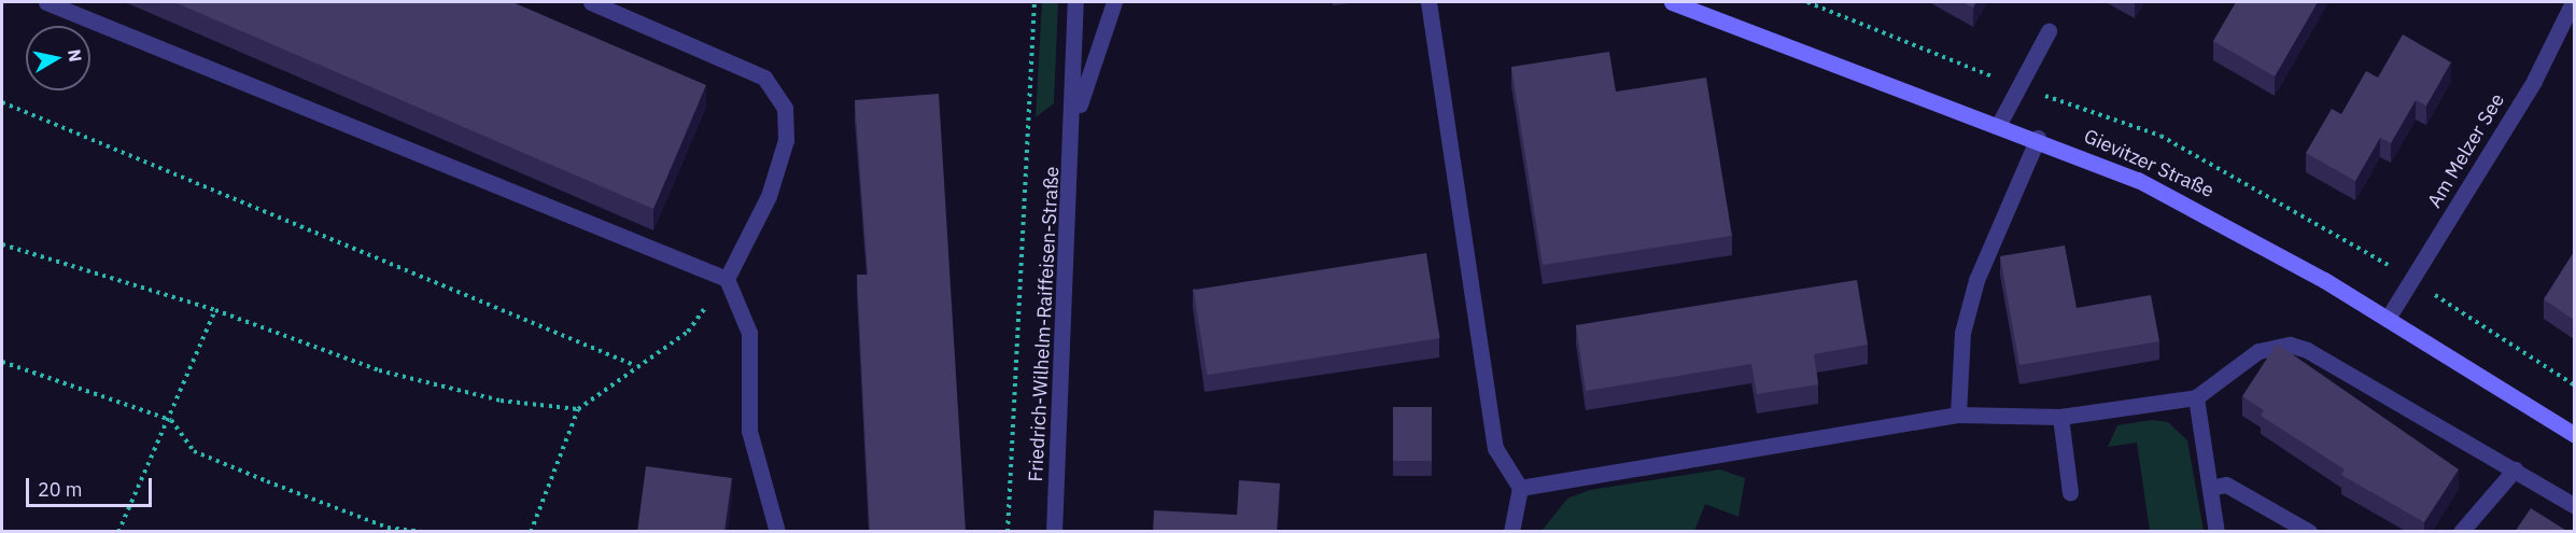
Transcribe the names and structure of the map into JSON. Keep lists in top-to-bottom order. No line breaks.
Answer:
{"streets":{"main road":["Gievitzer Straße"],"street":["Am Melzer See","Friedrich-Wilhelm-Raiffeisen-Straße"]},"crossings":[["Am Melzer See","Gievitzer Straße"]],"scale_bar":"20 m","north":"right"}
